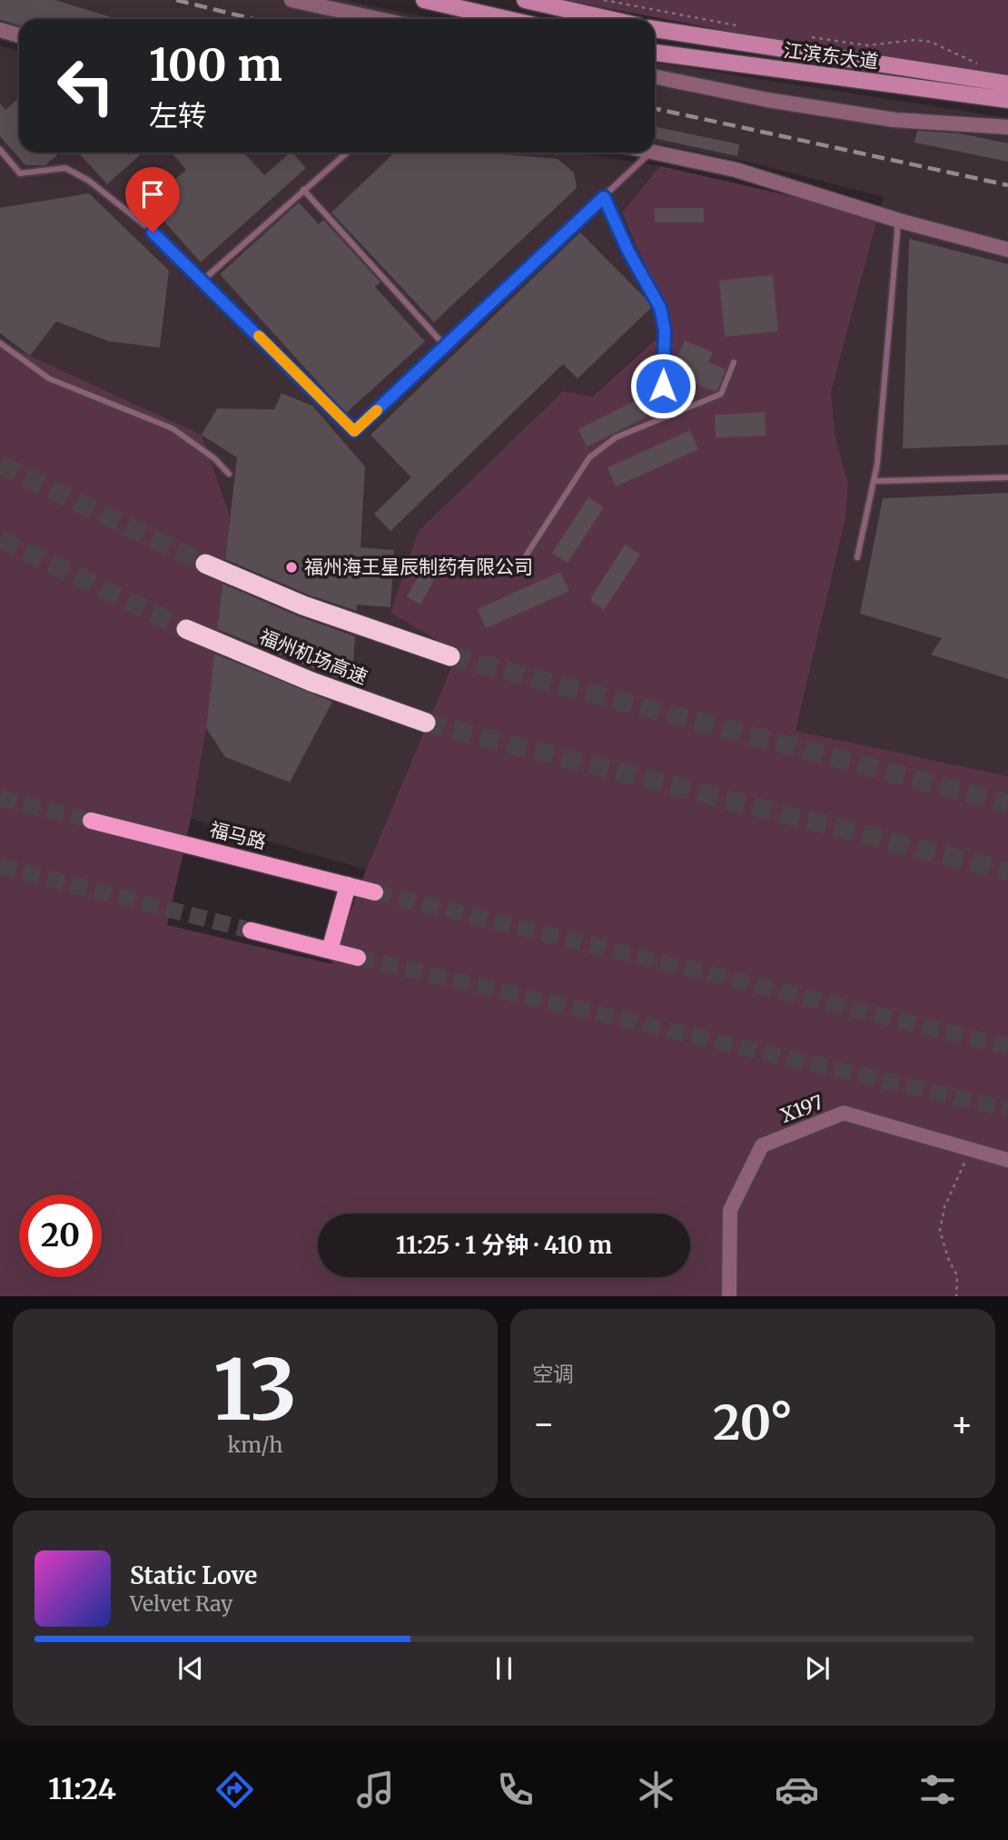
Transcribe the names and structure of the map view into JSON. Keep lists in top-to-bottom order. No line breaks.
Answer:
{"streets":{"highway":["福州机场高速"],"main road":["江滨东大道","福马路"],"street":["X197"]},"places":["福州海王星辰制药有限公司"],"page":{"turn":["100 m","左转"],"limit":"20","trip":"11:25 · 1 分钟 · 410 m","tile":[["13","km/h"],"空调"],"heat":["−","20°","+"],"song":["Static Love","Velvet Ray"],"tabs":"11:24"}}
